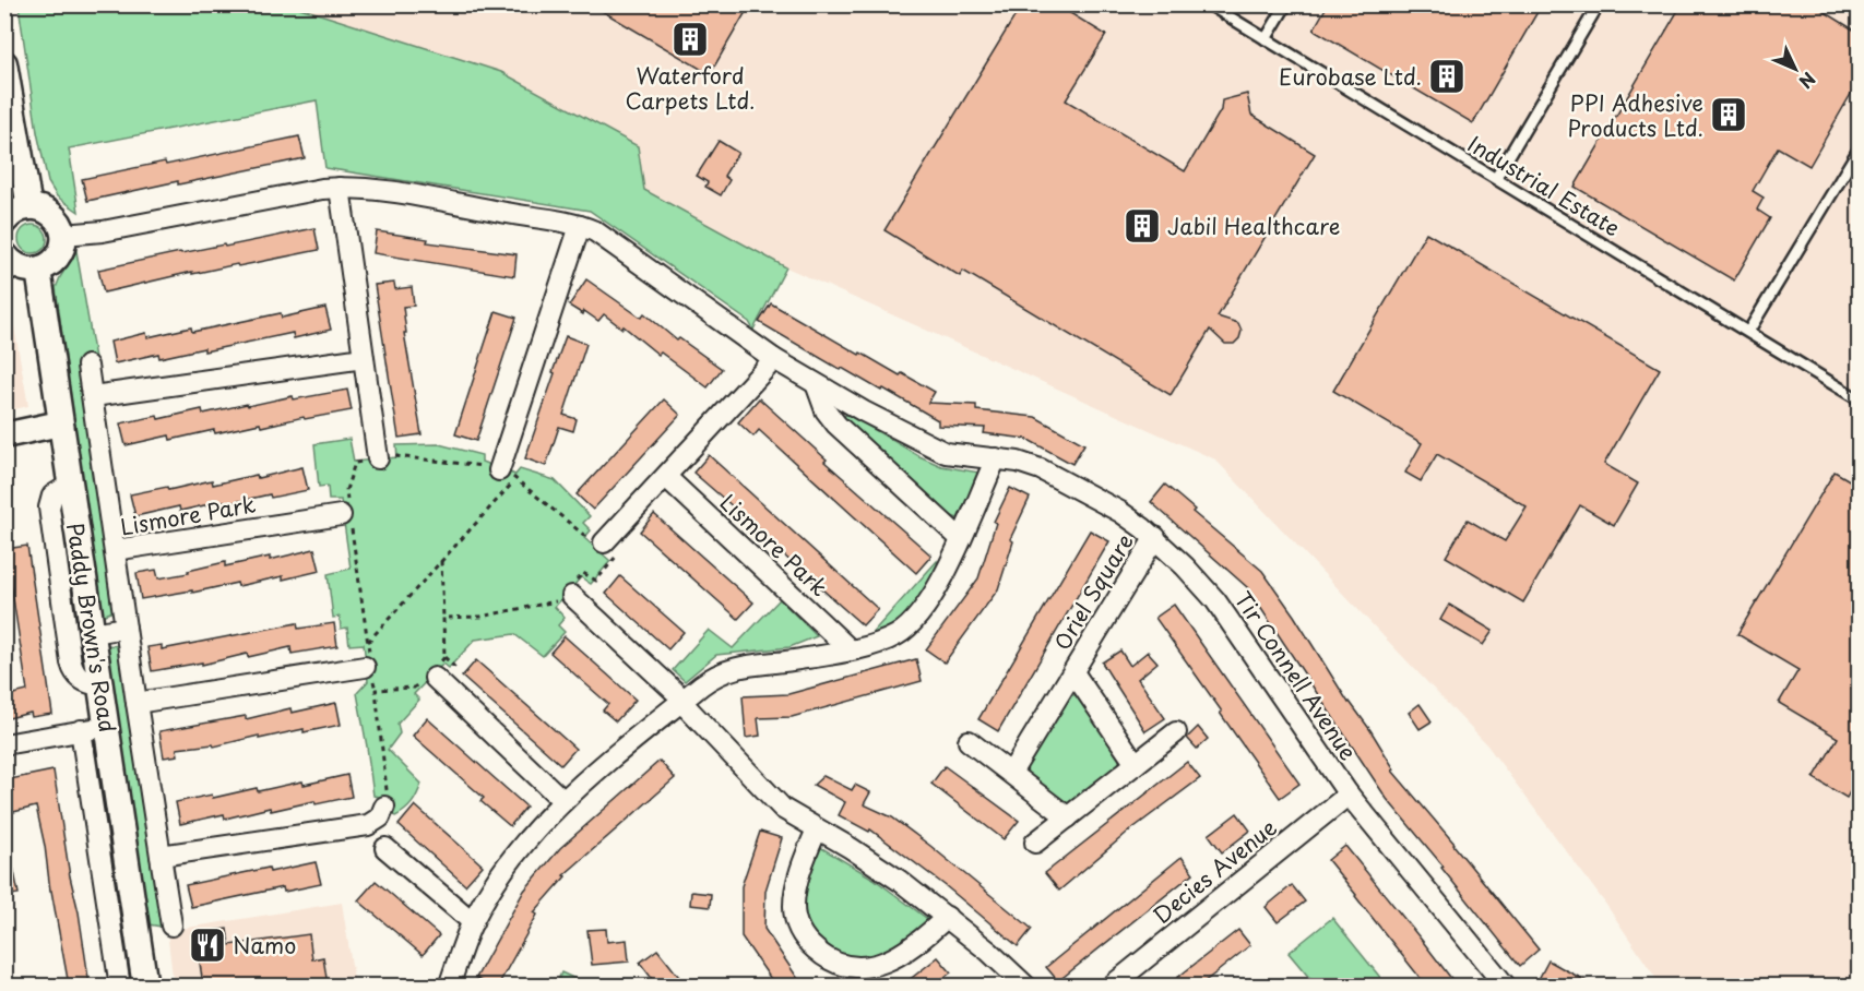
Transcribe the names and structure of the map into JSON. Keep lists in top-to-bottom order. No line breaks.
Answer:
{"streets":{"street":["Lismore Park","Oriel Square","Paddy Brown's Road","Tir Connell Avenue","Decies Avenue"],"lane":["Industrial Estate"]},"crossings":[["Oriel Square","Tir Connell Avenue"],["Tir Connell Avenue","Decies Avenue"]],"places":{"building":["Waterford Carpets Ltd.","Eurobase Ltd.","PPI Adhesive Products Ltd.","Jabil Healthcare"],"restaurant":["Namo"]},"north":"bottom right"}
